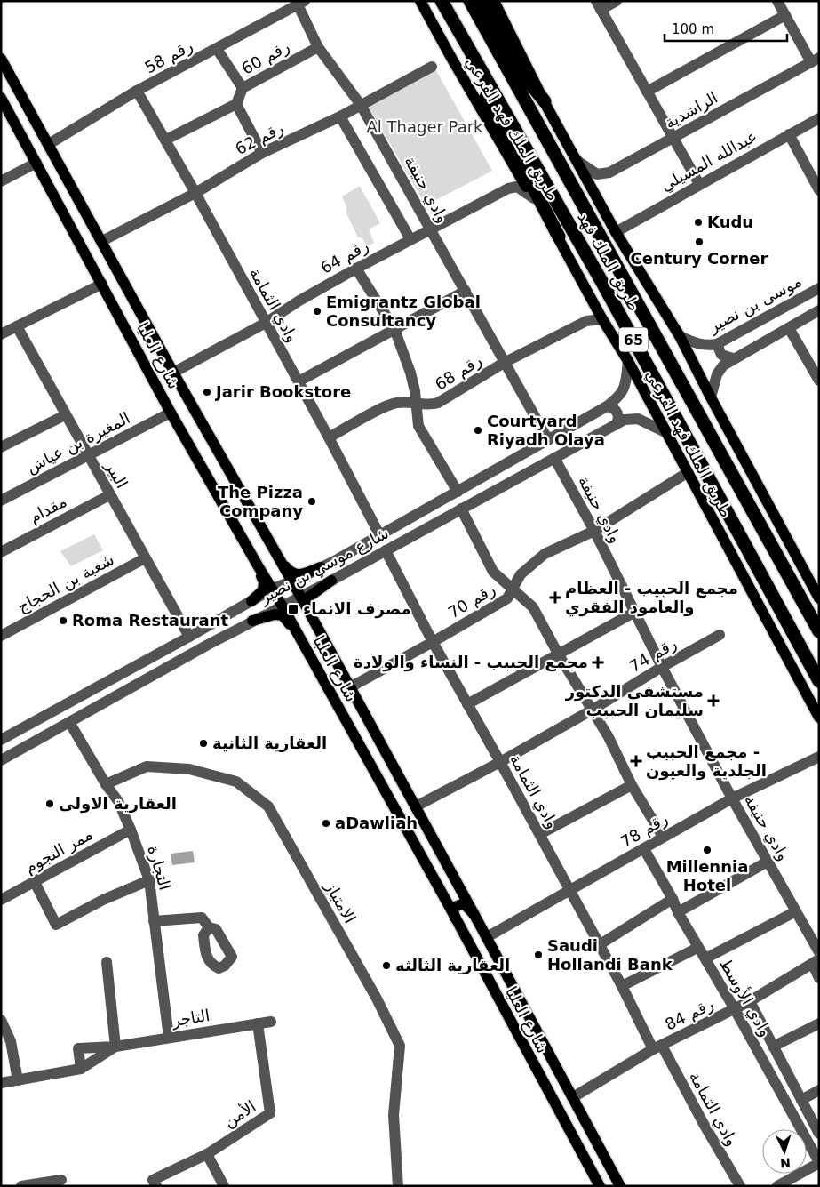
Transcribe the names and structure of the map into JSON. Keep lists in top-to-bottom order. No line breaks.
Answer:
{"streets":{"highway":["طريق الملك فهد","65"],"main road":["طريق الملك فهد الفرعي","شارع العليا"],"street":["رقم 58","رقم 60","الراشدية","رقم 62","عبدالله المسيلي","وادي حنيفة","رقم 64","موسى بن نصير","وادي الثمامة","رقم 68","المغيرة بن عياش","البير","مقدام","شارع موسي بن نصير","شعبة بن الحجاج","رقم 70","رقم 74","رقم 78","ممر النجوم","التجارة","الامتياز","وادي الأوسط","رقم 84","التاجر","الأمن"]},"crossings":[["رقم 58","وادي حنيفة"],["رقم 58","وادي الثمامة"],["رقم 58","شارع العليا"],["رقم 60","وادي حنيفة"],["طريق الملك فهد الفرعي","رقم 64"],["طريق الملك فهد الفرعي","رقم 68"],["طريق الملك فهد الفرعي","شارع موسي بن نصير"],["طريق الملك فهد الفرعي","رقم 70"],["رقم 62","وادي حنيفة"],["رقم 62","وادي الثمامة"],["رقم 62","شارع العليا"],["وادي حنيفة","رقم 64"],["وادي حنيفة","رقم 68"],["وادي حنيفة","شارع موسي بن نصير"],["وادي حنيفة","رقم 70"],["وادي حنيفة","رقم 74"],["وادي حنيفة","رقم 78"],["رقم 64","وادي الثمامة"],["رقم 64","شارع العليا"],["وادي الثمامة","رقم 68"],["وادي الثمامة","شارع موسي بن نصير"],["وادي الثمامة","رقم 70"],["وادي الثمامة","رقم 74"],["وادي الثمامة","رقم 78"],["وادي الثمامة","رقم 84"],["شارع العليا","المغيرة بن عياش"],["شارع العليا","شارع موسي بن نصير"],["شارع العليا","رقم 70"],["شارع العليا","رقم 74"],["شارع العليا","رقم 78"],["شارع العليا","رقم 84"],["المغيرة بن عياش","البير"],["البير","مقدام"],["البير","شارع موسي بن نصير"],["البير","شعبة بن الحجاج"],["شارع موسي بن نصير","التجارة"],["رقم 78","وادي الأوسط"],["ممر النجوم","التجارة"],["التجارة","الامتياز"],["التجارة","التاجر"],["وادي الأوسط","رقم 84"],["التاجر","الأمن"]],"parks":["Al Thager Park"],"places":{"other":["Kudu","Century Corner","Emigrantz Global Consultancy","Jarir Bookstore","Courtyard Riyadh Olaya","The Pizza Company","Roma Restaurant","العقارية الثانية","العقارية الاولى","aDawliah","Millennia Hotel","Saudi Hollandi Bank","العقارية الثالثه"],"health":["مجمع الحبيب - العظام والعامود الفقري","مجمع الحبيب - النساء والولادة","مستشفى الدكتور سليمان الحبيب","مجمع الحبيب - الجلدية والعيون"],"transit":["مصرف الانماء"]},"scale_bar":"100 m","north":"bottom"}
